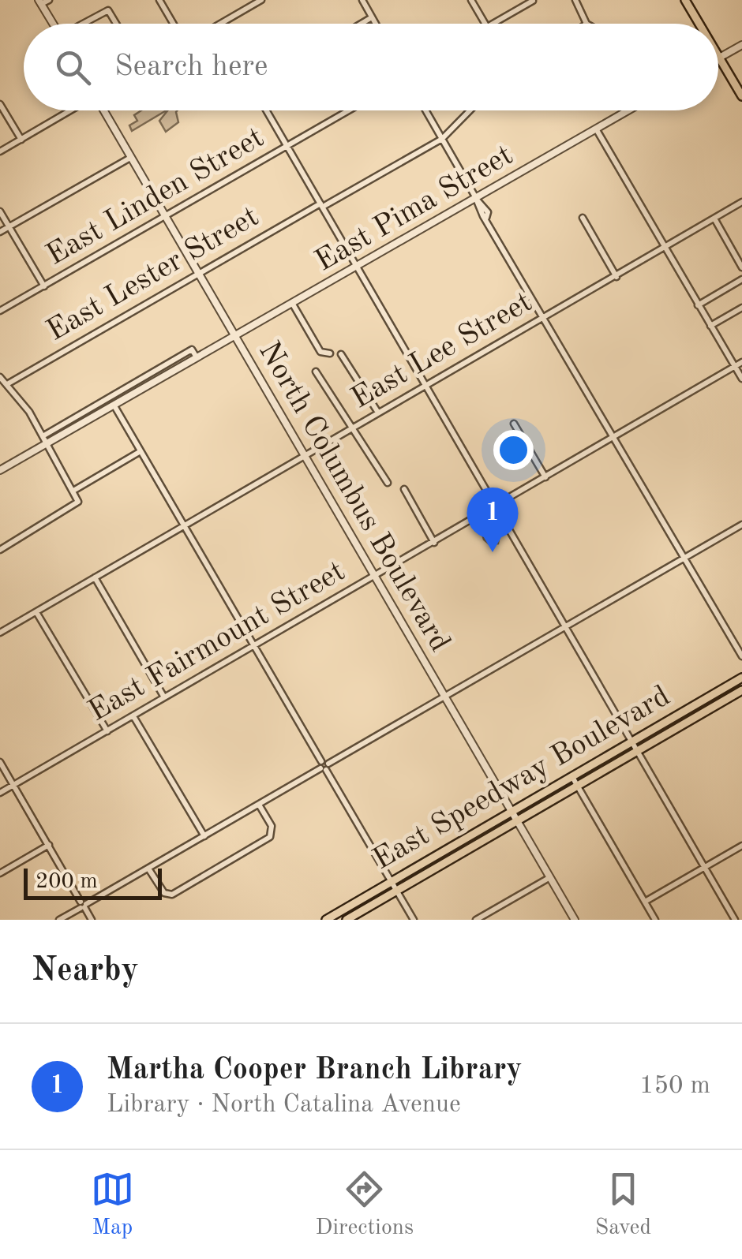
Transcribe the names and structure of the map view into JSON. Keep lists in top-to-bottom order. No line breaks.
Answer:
{"streets":{"main road":["East Speedway Boulevard"],"street":["East Linden Street","East Pima Street","East Lester Street","East Lee Street","North Columbus Boulevard","East Fairmount Street"]},"crossings":[["East Linden Street","North Columbus Boulevard"],["East Pima Street","North Columbus Boulevard"],["East Lester Street","North Columbus Boulevard"],["East Lee Street","North Columbus Boulevard"],["North Columbus Boulevard","East Fairmount Street"],["North Columbus Boulevard","East Speedway Boulevard"]],"scale_bar":"200 m","page":{"search":"Search here","pins":"1","scale":"200 m","heading":"Nearby","list":[{"mark":"1","name":"Martha Cooper Branch Library","note":"Library · North Catalina Avenue","value":"150 m"}],"nav":["Map","Directions","Saved"]}}
